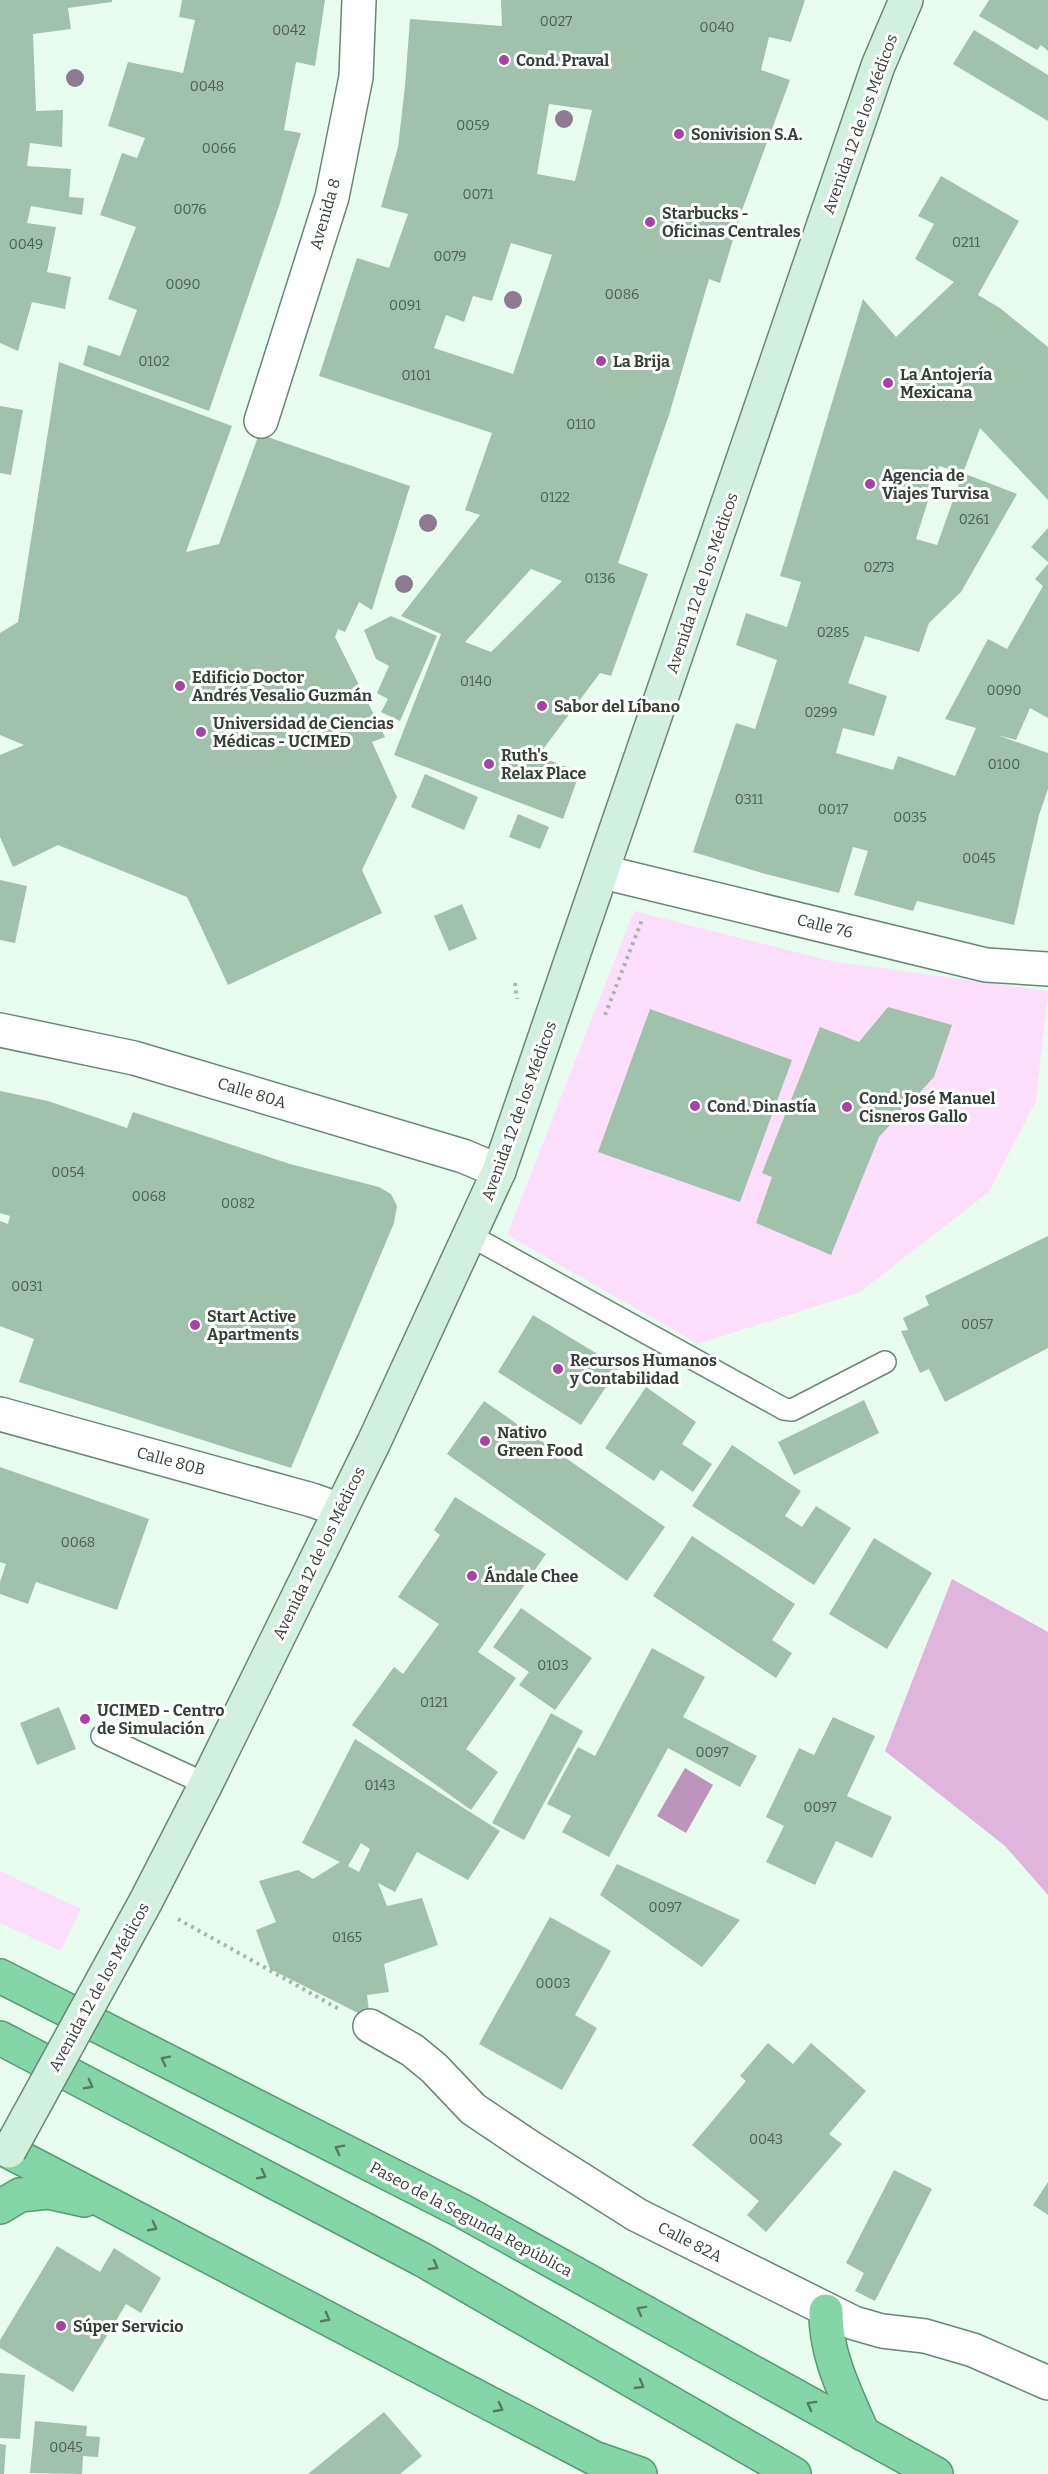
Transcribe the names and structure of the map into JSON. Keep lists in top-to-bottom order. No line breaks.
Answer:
{"streets":{"highway":["Paseo de la Segunda República"],"main road":["Avenida 12 de los Médicos"],"street":["Avenida 8","Calle 76","Calle 80A","Calle 80B","Calle 82A"]},"crossings":[["Avenida 12 de los Médicos","Calle 76"],["Avenida 12 de los Médicos","Calle 80A"],["Avenida 12 de los Médicos","Calle 80B"]],"places":["Cond. Praval","Sonivision S.A.","Starbucks - Oficinas Centrales","La Brija","La Antojería Mexicana","Agencia de Viajes Turvisa","Edificio Doctor Andrés Vesalio Guzmán","Sabor del Líbano","Universidad de Ciencias Médicas - UCIMED","Ruth's Relax Place","Cond. Dinastía","Cond. José Manuel Cisneros Gallo","Start Active Apartments","Recursos Humanos y Contabilidad","Nativo Green Food","Ándale Chee","UCIMED - Centro de Simulación","Súper Servicio"],"house_numbers":["0027","0040","0042","0048","0059","0066","0071","0076","0211","0049","0079","0090","0086","0091","0102","0101","0110","0122","0261","0273","0136","0285","0140","0090","0299","0100","0311","0017","0035","0045","0054","0068","0082","0031","0057","0068","0103","0121","0097","0143","0097","0097","0165","0003","0043","0045"]}
